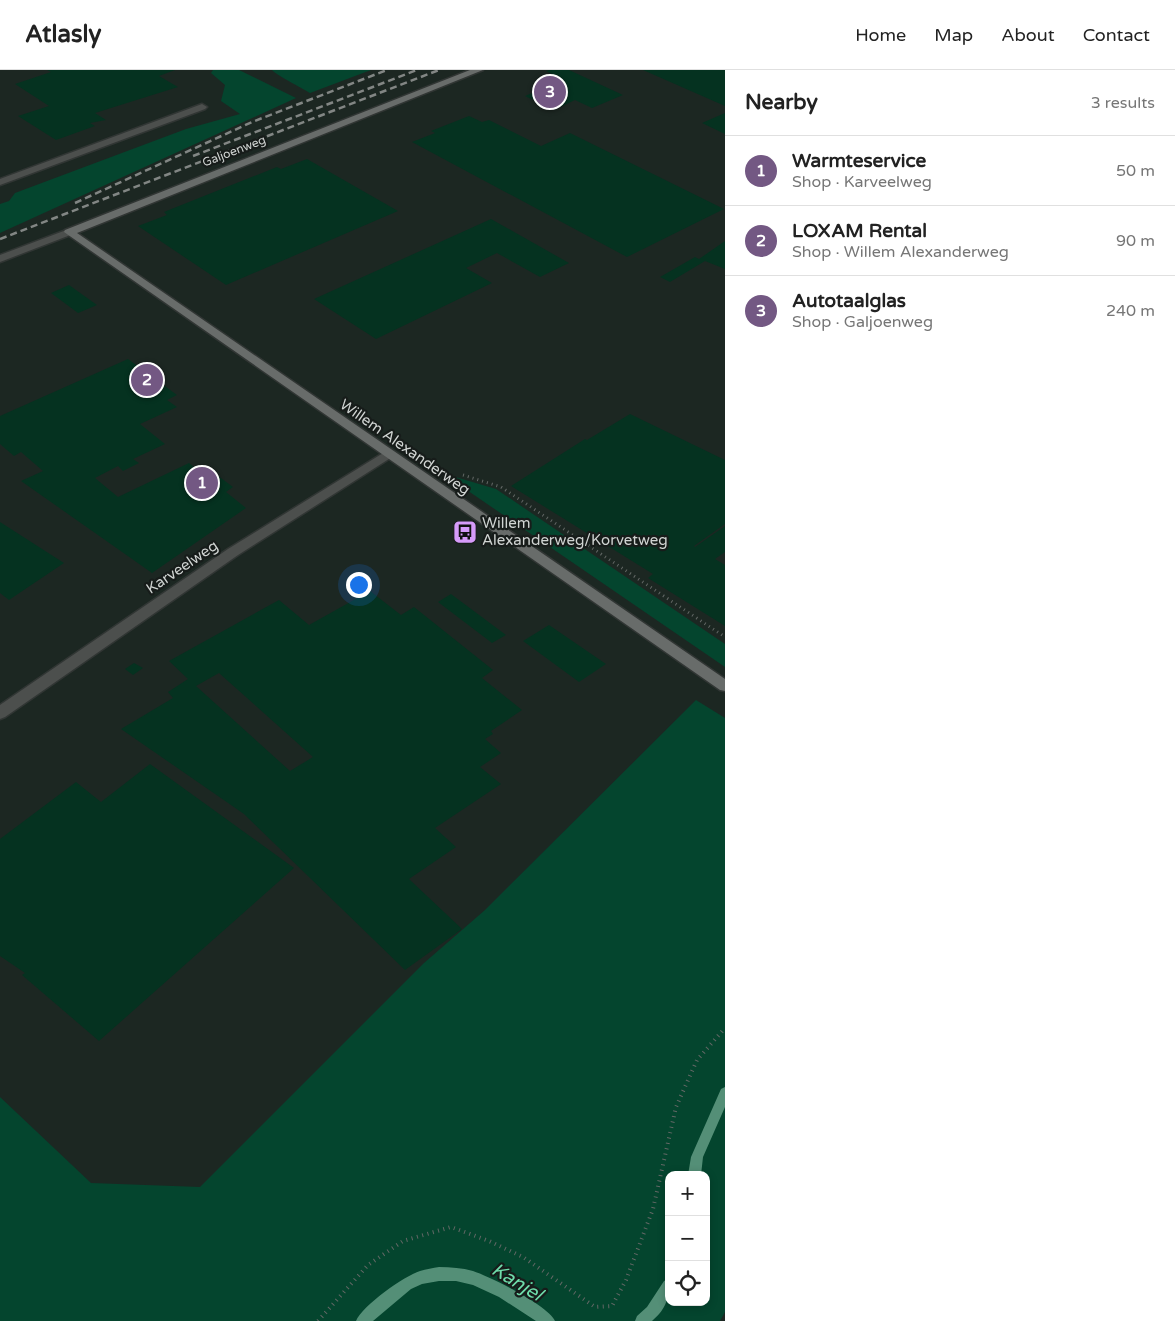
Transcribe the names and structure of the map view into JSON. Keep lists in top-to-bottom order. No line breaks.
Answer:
{"streets":{"street":["Galjoenweg","Willem Alexanderweg","Karveelweg"]},"crossings":[["Galjoenweg","Willem Alexanderweg"],["Willem Alexanderweg","Karveelweg"]],"water":["Kanjel"],"places":{"bus stop":["Willem Alexanderweg/Korvetweg"]},"page":{"header":"Atlasly","nav":["Home","Map","About","Contact"],"heading":["Nearby","3 results"],"pins":["3","2","1"],"list":[{"mark":"1","name":"Warmteservice","note":"Shop · Karveelweg","value":"50 m"},{"mark":"2","name":"LOXAM Rental","note":"Shop · Willem Alexanderweg","value":"90 m"},{"mark":"3","name":"Autotaalglas","note":"Shop · Galjoenweg","value":"240 m"}],"map_buttons":["+","−"]}}
